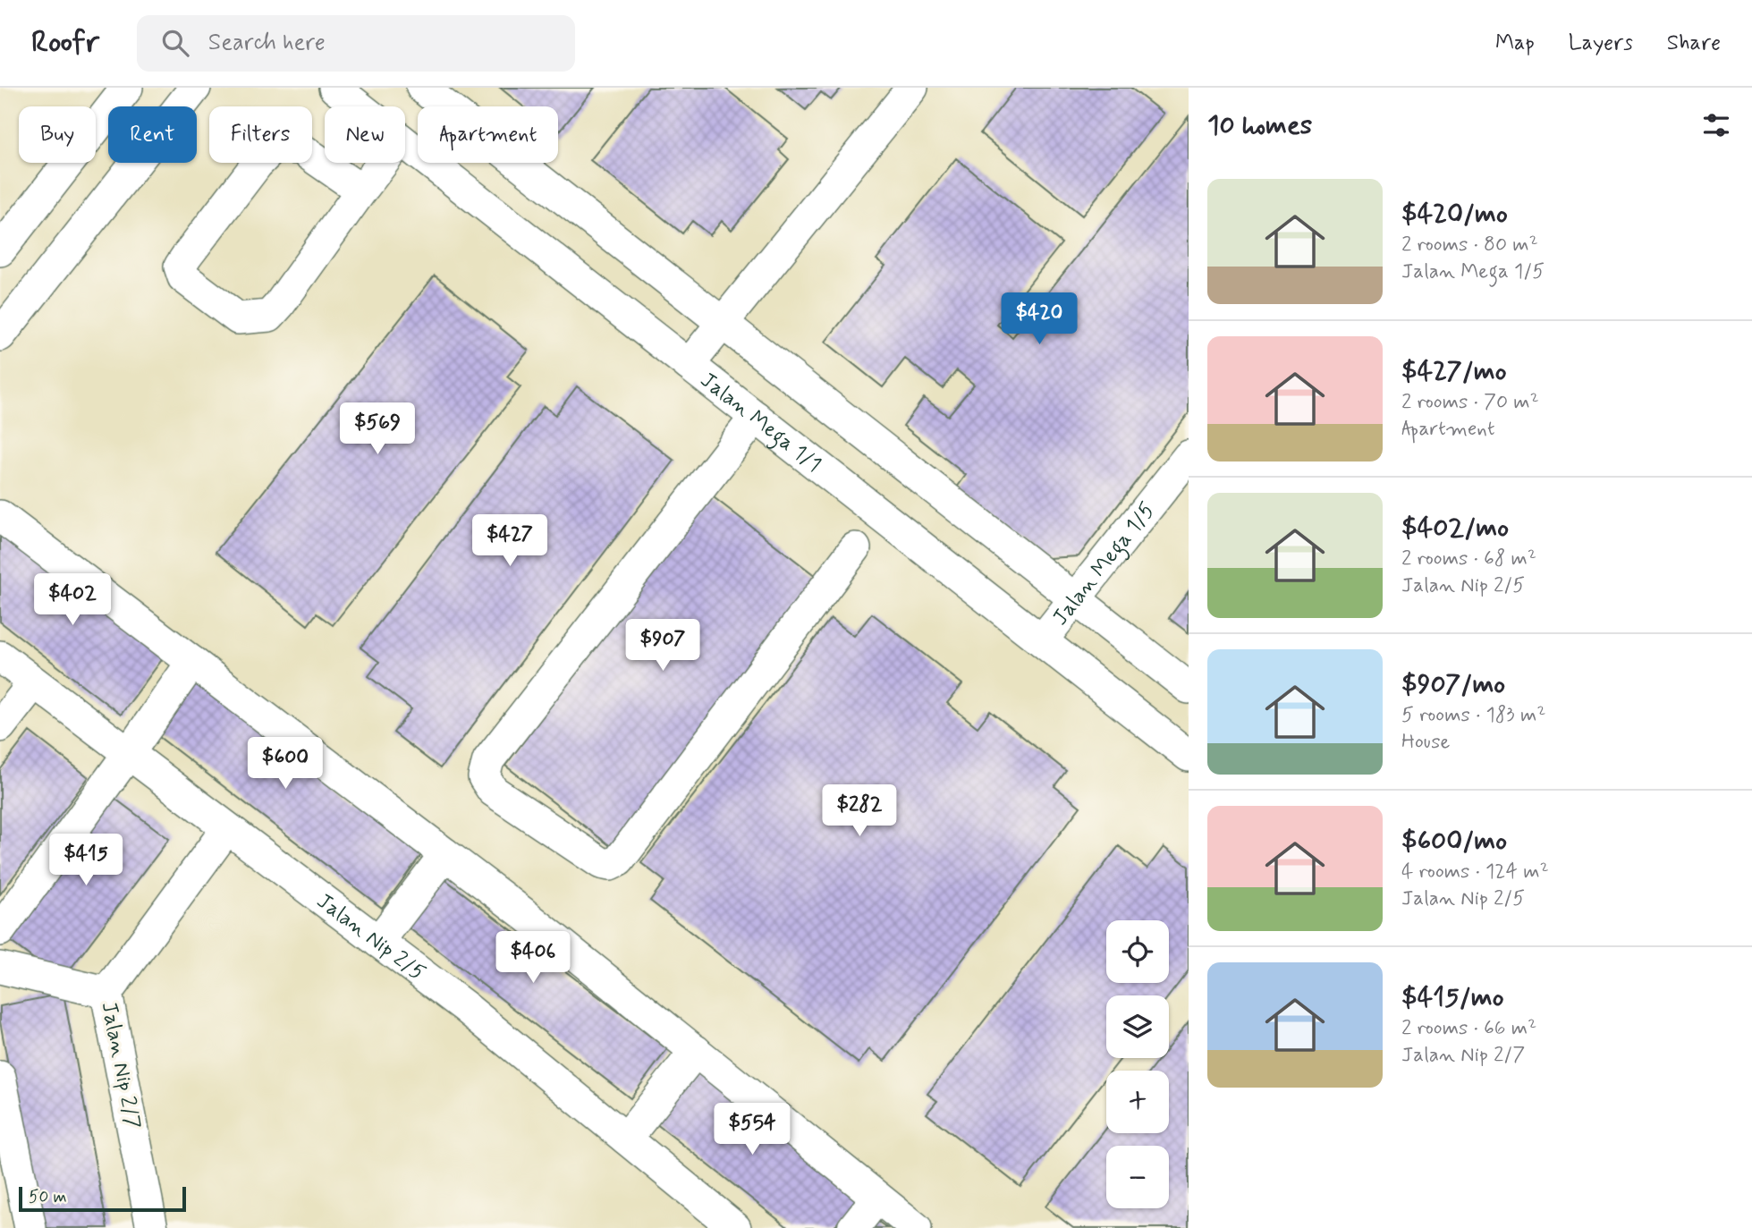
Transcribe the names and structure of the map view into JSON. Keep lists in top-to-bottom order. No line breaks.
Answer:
{"streets":{"street":["Jalan Mega 1/1","Jalan Mega 1/5","Jalan Nip 2/5","Jalan Nip 2/7"]},"crossings":[["Jalan Mega 1/1","Jalan Mega 1/5"],["Jalan Nip 2/5","Jalan Nip 2/7"]],"scale_bar":"50 m","page":{"header":"Roofr","search":"Search here","nav":["Map","Layers","Share"],"heading":"10 homes","chip":["Buy","Rent","Filters","New","Apartment"],"list":[{"name":"$420/mo","note":"2 rooms · 80 m² · Jalan Mega 1/5"},{"name":"$427/mo","note":"2 rooms · 70 m² · Apartment"},{"name":"$402/mo","note":"2 rooms · 68 m² · Jalan Nip 2/5"},{"name":"$907/mo","note":"5 rooms · 183 m² · House"},{"name":"$600/mo","note":"4 rooms · 124 m² · Jalan Nip 2/5"},{"name":"$415/mo","note":"2 rooms · 66 m² · Jalan Nip 2/7"}],"price":["$420","$569","$427","$402","$907","$600","$282","$415","$406","$554"],"map_buttons":["+","−"],"scale":"50 m"}}
